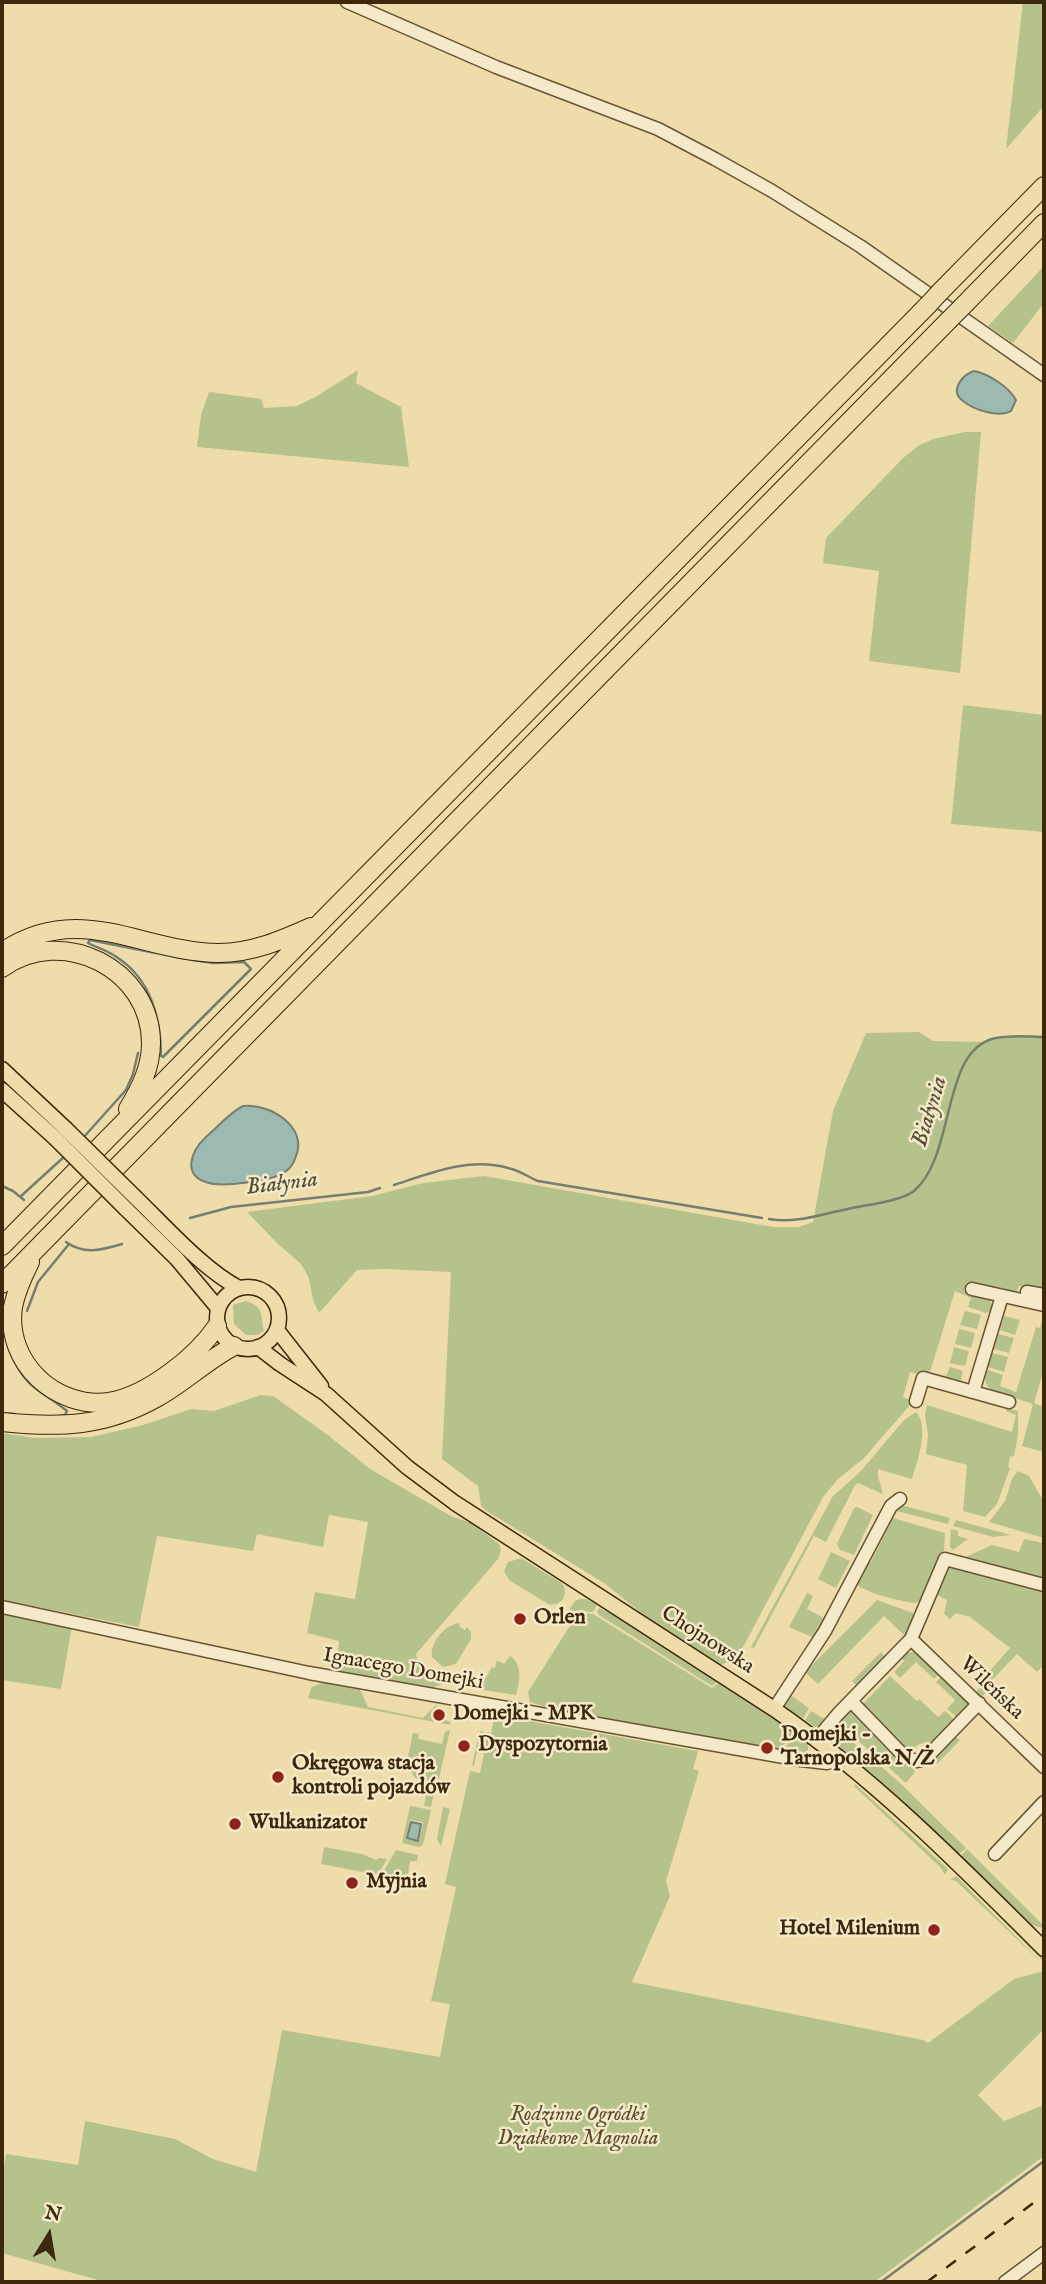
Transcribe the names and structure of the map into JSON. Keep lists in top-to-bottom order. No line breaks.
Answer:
{"streets":{"main road":["Chojnowska"],"street":["Ignacego Domejki","Wileńska"]},"crossings":[["Chojnowska","Ignacego Domejki"]],"water":["Białynia"],"parks":["Rodzinne Ogródki Działkowe Magnolia"],"places":["Orlen","Domejki - MPK","Dyspozytornia","Domejki - Tarnopolska N/Ż","Okręgowa stacja kontroli pojazdów","Wulkanizator","Myjnia","Hotel Milenium"],"north":"top"}
